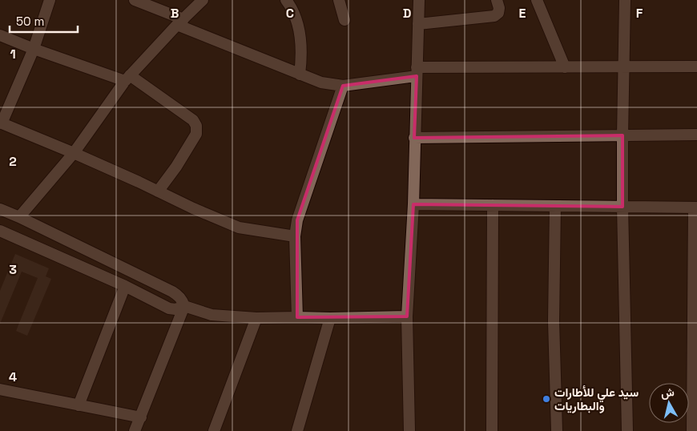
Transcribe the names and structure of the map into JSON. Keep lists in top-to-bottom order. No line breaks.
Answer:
{"places":["سيد علي للأطارات والبطاريات"],"scale_bar":"50 m","north":"top","grid":{"columns":["B","C","D","E","F"],"rows":["1","2","3","4"]}}
